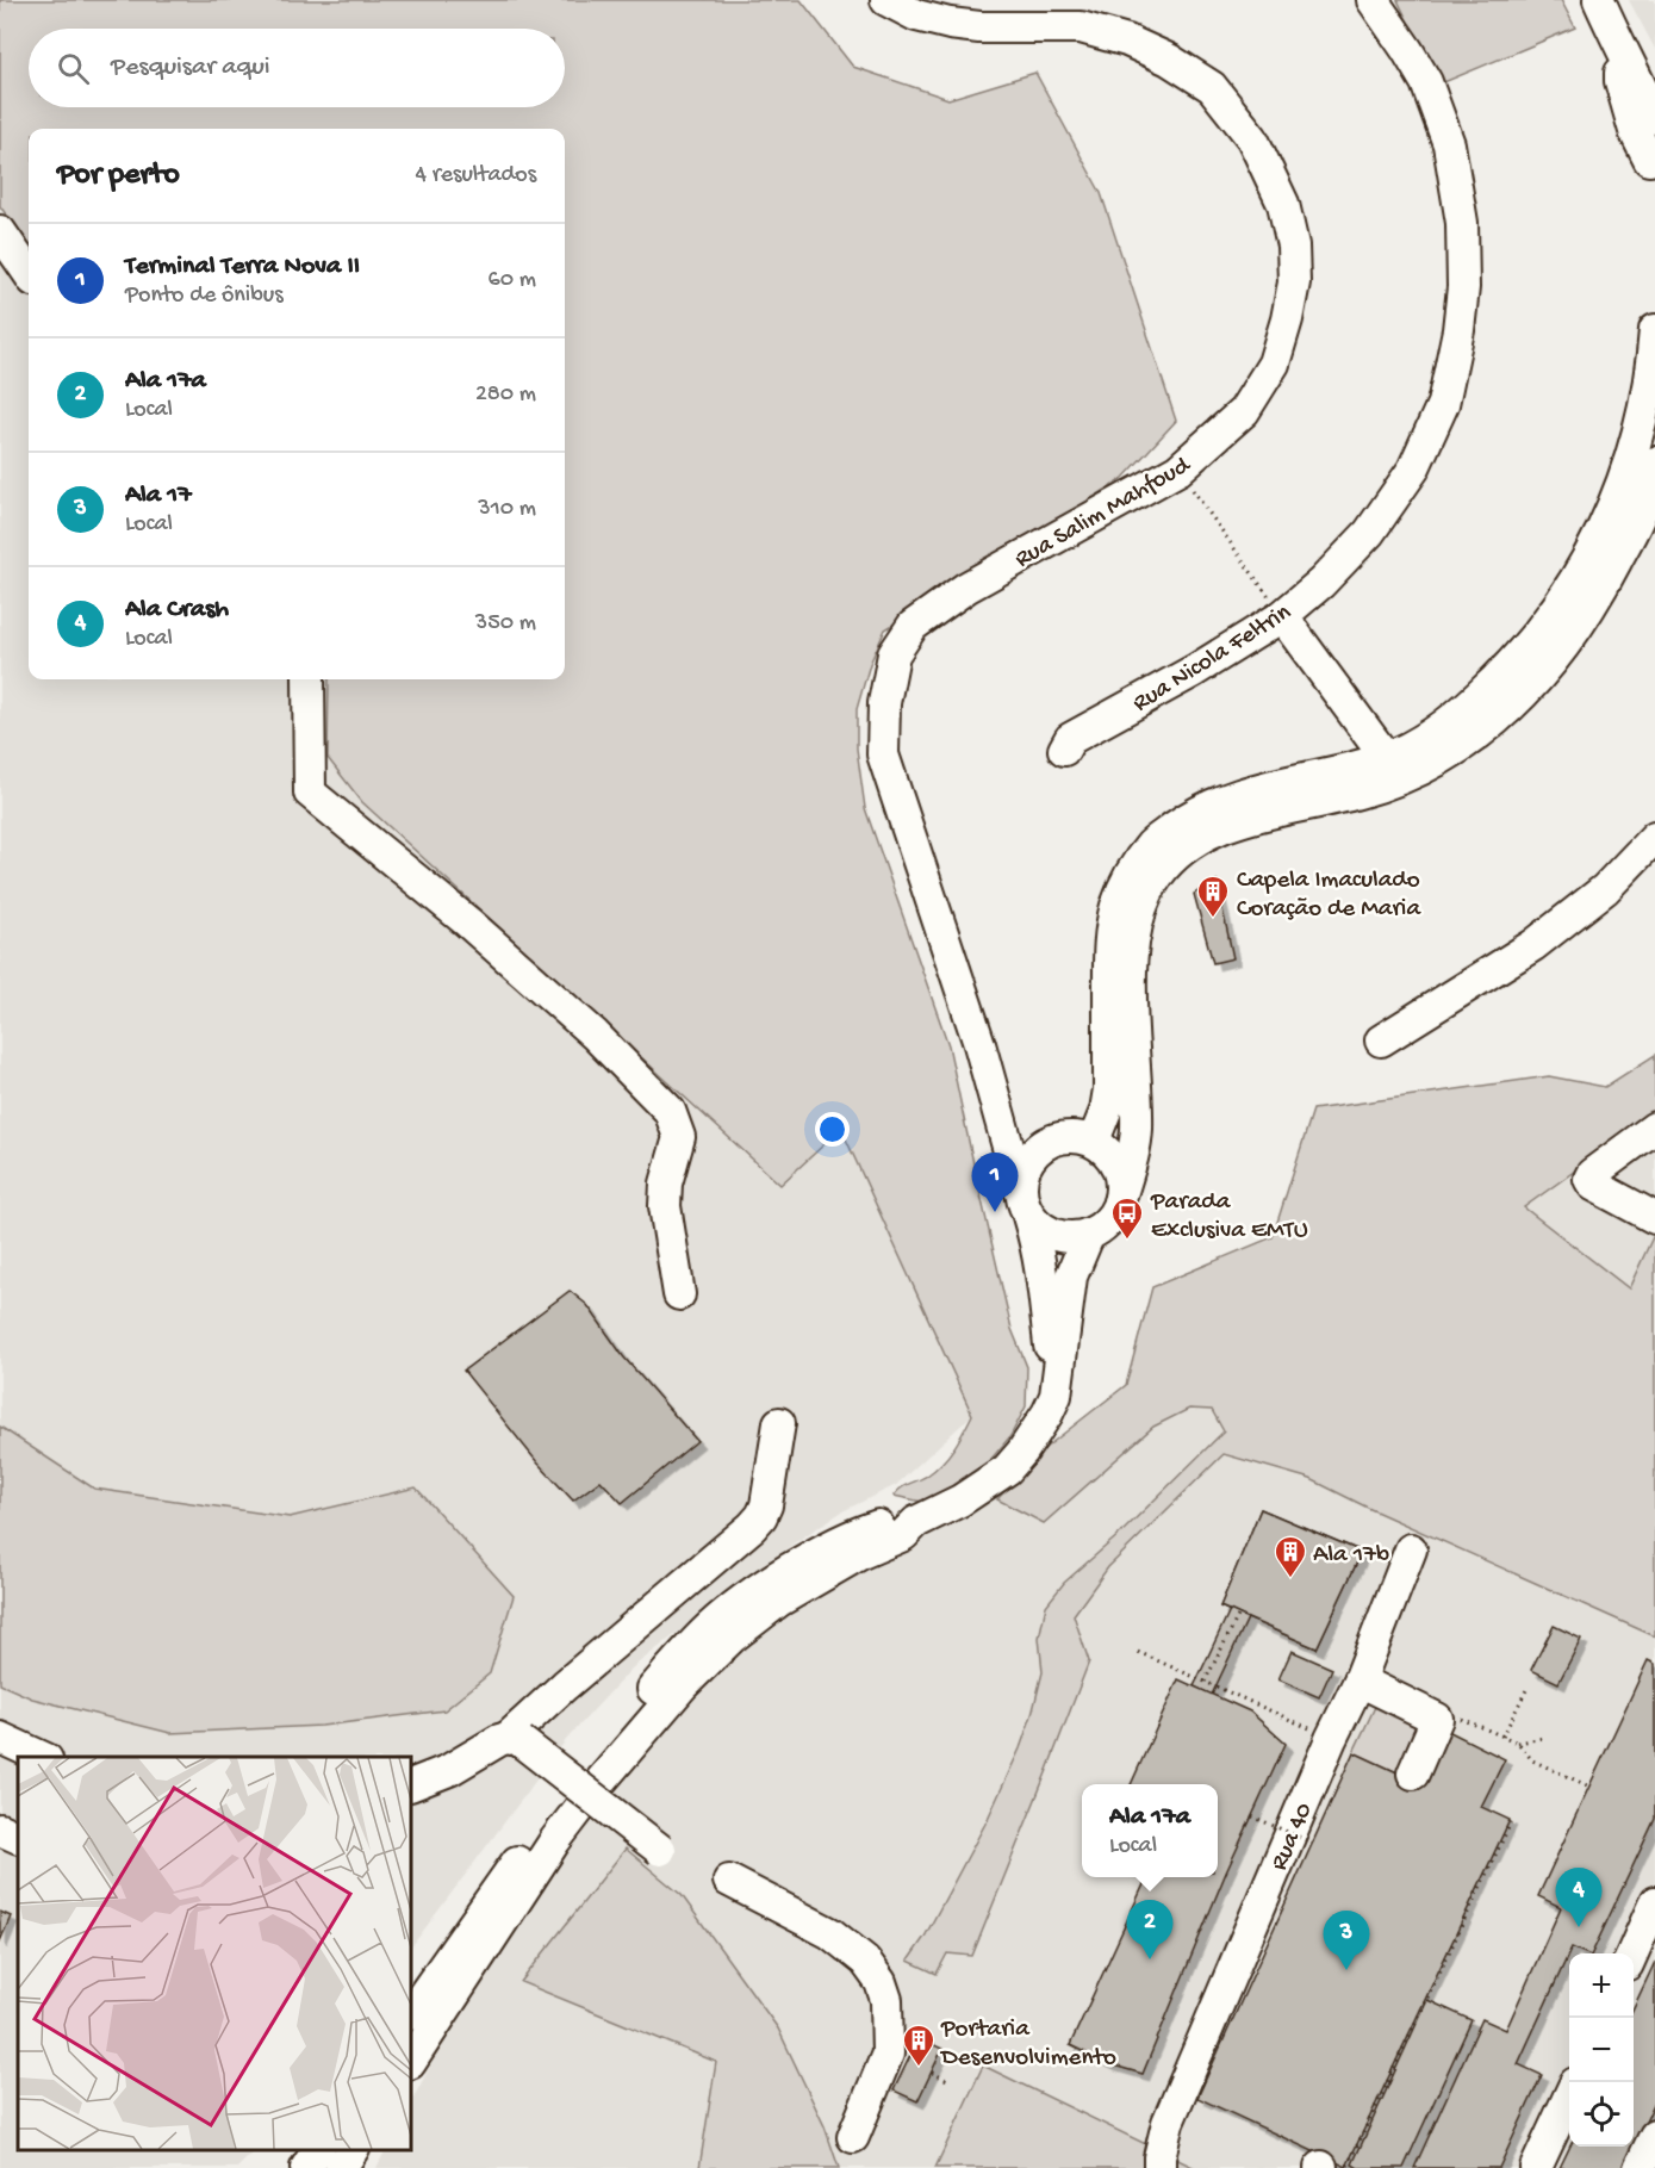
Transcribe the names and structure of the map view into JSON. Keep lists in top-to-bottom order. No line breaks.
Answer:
{"streets":{"street":["Rua Salim Mahfoud","Rua Nicola Feltrin","Rua 40"]},"places":{"building":["Capela Imaculado Coração de Maria","Ala 17b","Portaria Desenvolvimento"],"bus stop":["Parada Exclusiva EMTU"]},"page":{"search":"Pesquisar aqui","heading":["Por perto","4 resultados"],"list":[{"mark":"1","name":"Terminal Terra Nova II","note":"Ponto de ônibus","value":"60 m"},{"mark":"2","name":"Ala 17a","note":"Local","value":"280 m"},{"mark":"3","name":"Ala 17","note":"Local","value":"310 m"},{"mark":"4","name":"Ala Crash","note":"Local","value":"350 m"}],"pins":["1","4","2","3"],"popup":["Ala 17a","Local"],"map_buttons":["+","−"]}}
